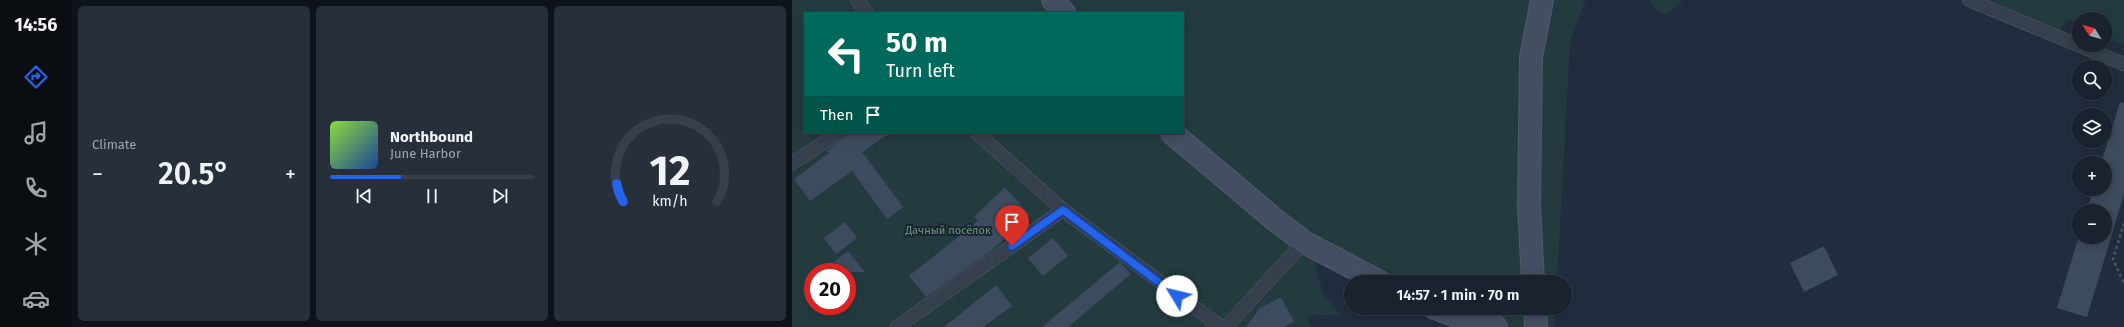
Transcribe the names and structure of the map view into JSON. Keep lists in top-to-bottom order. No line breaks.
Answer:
{"parks":["Дачный посёлок"],"north":"top left","page":{"tabs":"14:56","tile":"Climate","map_buttons":["+","−"],"turn":["50 m","Turn left"],"then":"Then","song":["Northbound","June Harbor"],"heat":["−","20.5°","+"],"limit":"20","trip":"14:57 · 1 min · 70 m","gauge":["12","km/h"]}}
